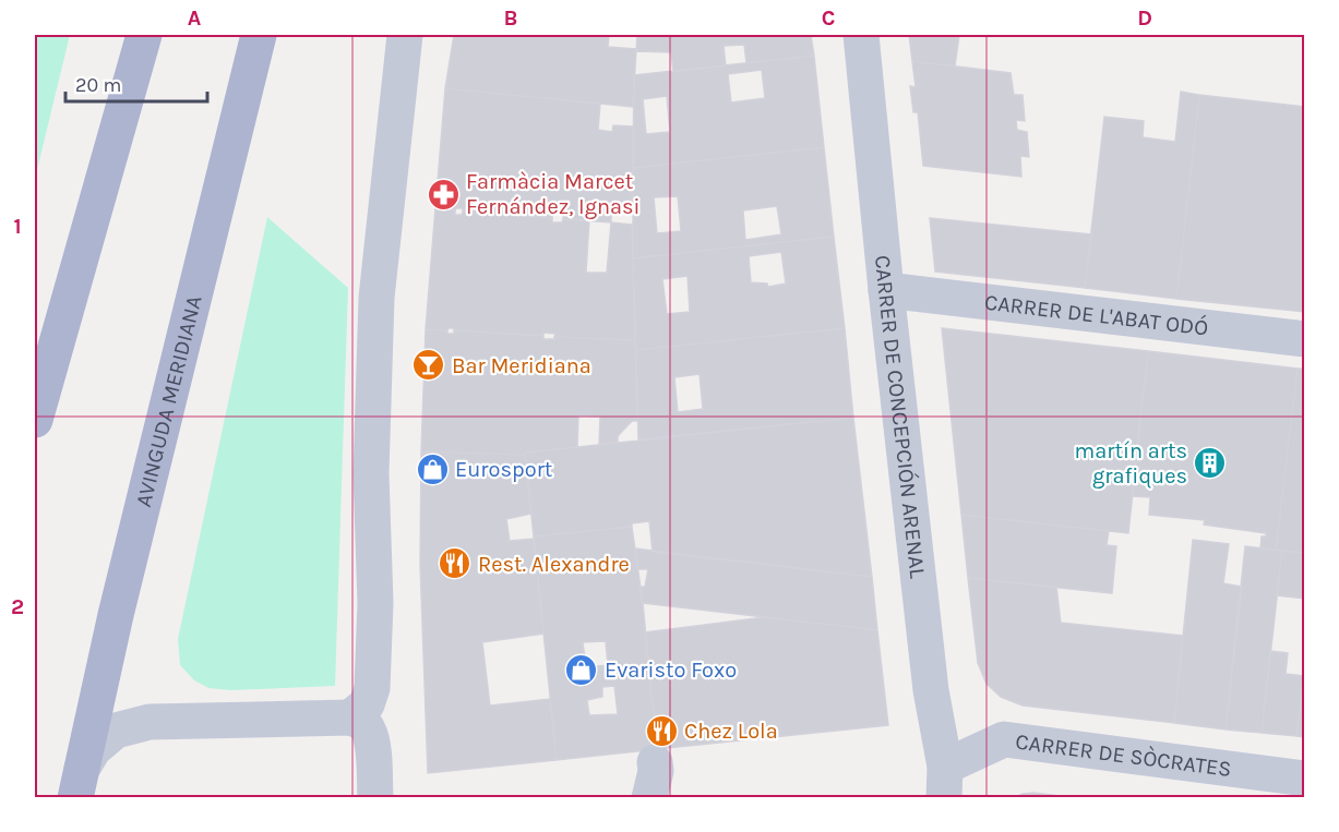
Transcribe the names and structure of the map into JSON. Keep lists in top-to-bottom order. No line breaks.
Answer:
{"streets":{"main road":["AVINGUDA MERIDIANA"],"street":["CARRER DE L'ABAT ODÓ","CARRER DE CONCEPCIÓN ARENAL","CARRER DE SÒCRATES"]},"crossings":[["CARRER DE L'ABAT ODÓ","CARRER DE CONCEPCIÓN ARENAL"],["CARRER DE CONCEPCIÓN ARENAL","CARRER DE SÒCRATES"]],"places":{"pharmacy":["Farmàcia Marcet Fernández, Ignasi"],"bar":["Bar Meridiana"],"building":["martín arts grafiques"],"shop":["Eurosport","Evaristo Foxo"],"restaurant":["Rest. Alexandre","Chez Lola"]},"scale_bar":"20 m","grid":{"columns":["A","B","C","D"],"rows":["1","2"]}}
